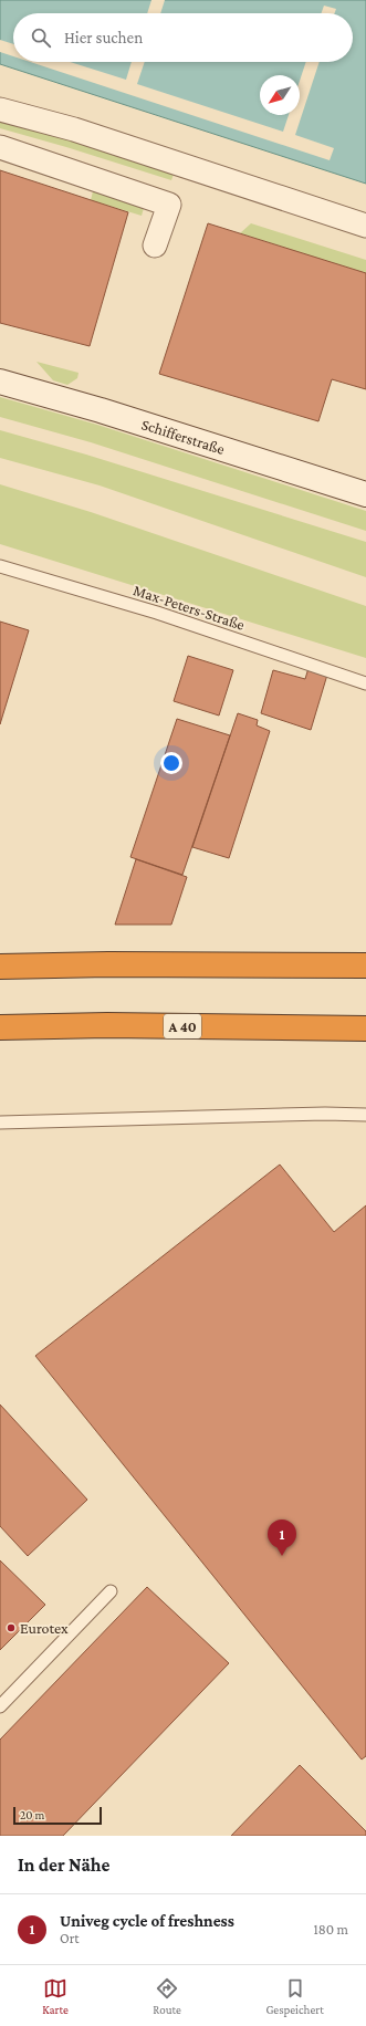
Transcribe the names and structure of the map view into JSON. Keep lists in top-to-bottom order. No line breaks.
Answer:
{"streets":{"highway":["A 40"],"street":["Schifferstraße"],"lane":["Max-Peters-Straße"]},"places":["Eurotex"],"scale_bar":"20 m","north":"bottom left","page":{"search":"Hier suchen","pins":"1","scale":"20 m","heading":"In der Nähe","list":[{"mark":"1","name":"Univeg cycle of freshness","note":"Ort","value":"180 m"}],"nav":["Karte","Route","Gespeichert"]}}
